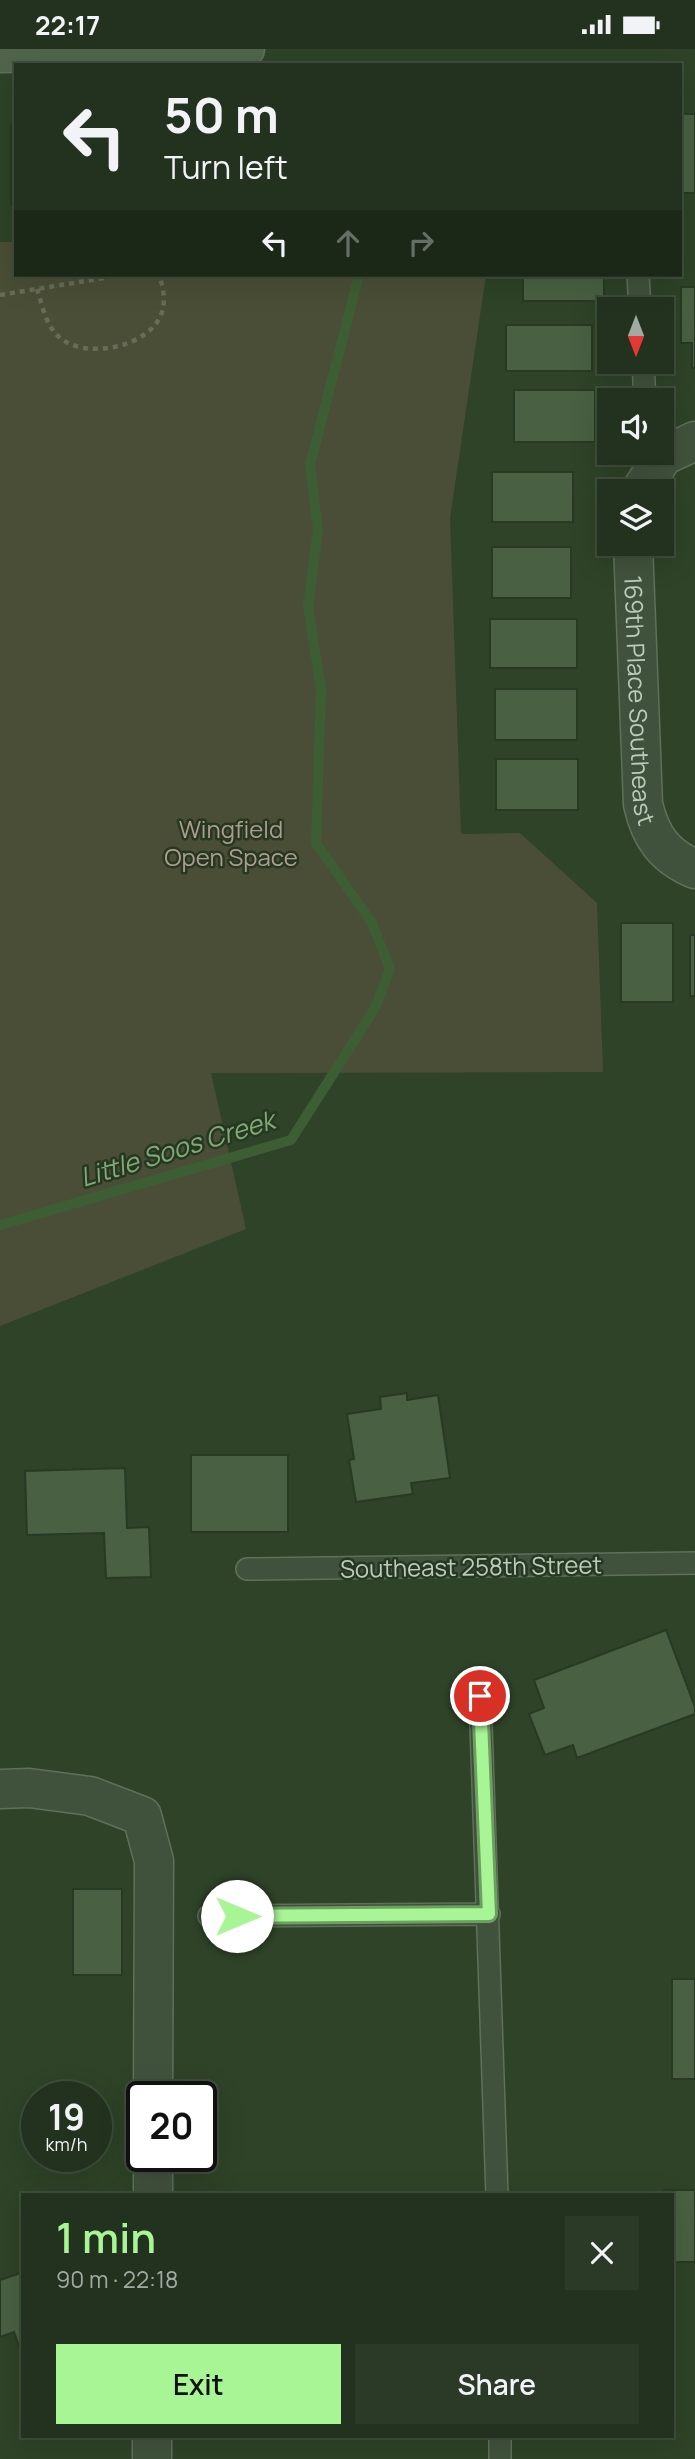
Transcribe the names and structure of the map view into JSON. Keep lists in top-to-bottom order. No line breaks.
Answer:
{"streets":{"street":["169th Place Southeast"],"lane":["Southeast 258th Street"]},"water":["Little Soos Creek"],"parks":["Wingfield Open Space"],"north":"bottom","page":{"status":"22:17","turn":["50 m","Turn left"],"speed":"19 km/h","limit":"20","heading":["1 min","90 m · 22:18"],"buttons":["Exit","Share"]}}
